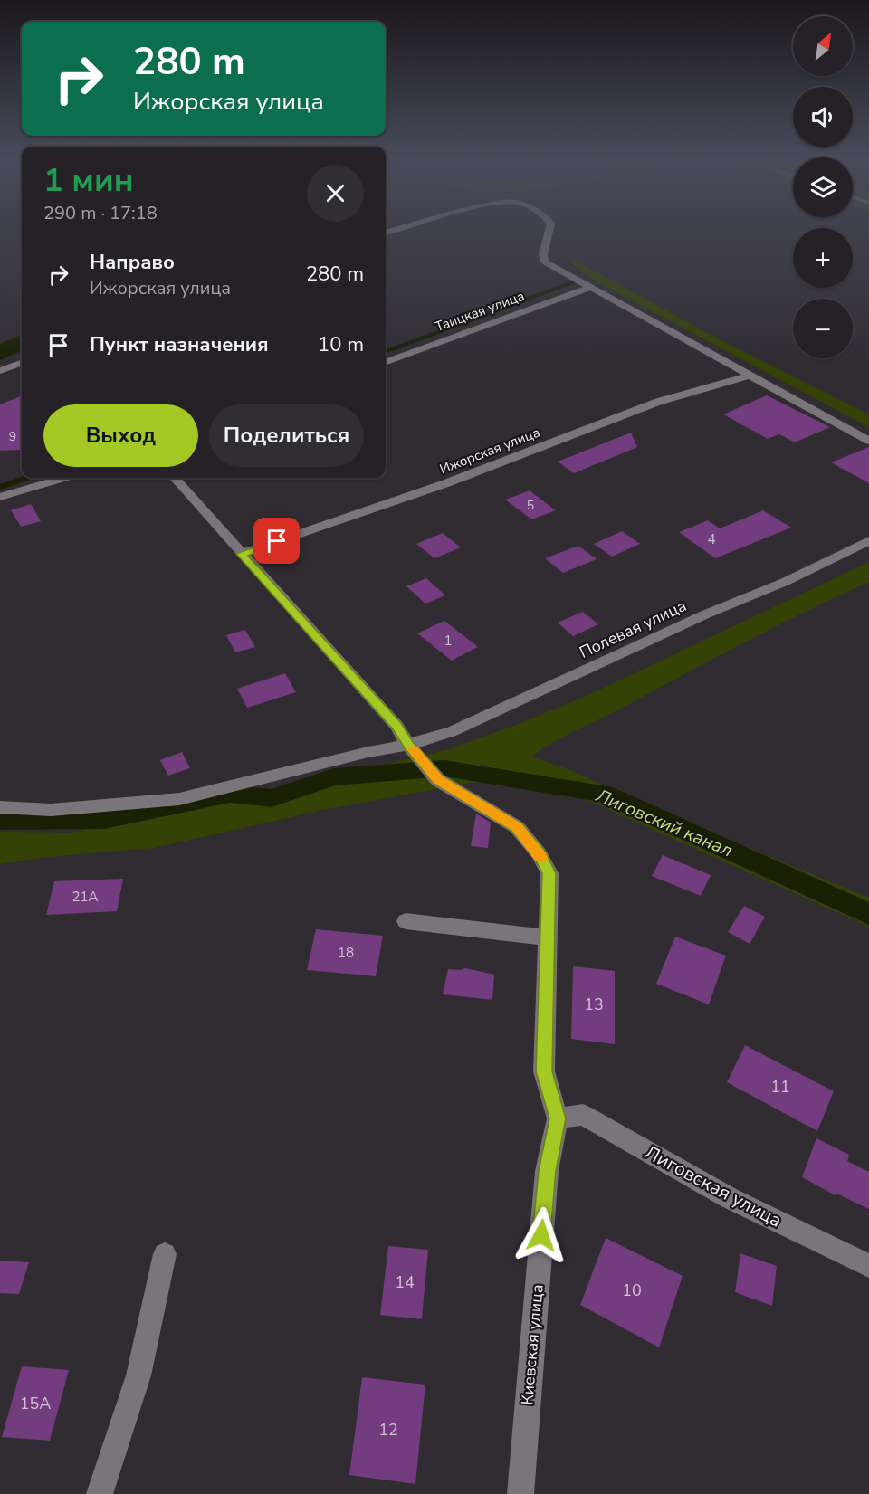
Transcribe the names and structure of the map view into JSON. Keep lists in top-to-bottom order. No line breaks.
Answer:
{"streets":{"street":["Таицкая улица","Ижорская улица","Полевая улица","Лиговская улица","Киевская улица"]},"crossings":[["Ижорская улица","Киевская улица"],["Полевая улица","Киевская улица"],["Лиговская улица","Киевская улица"]],"water":["Лиговский канал"],"house_numbers":["9","5","4","1","21А","18","13","11","14","10","15А","12"],"north":"top right","page":{"map_buttons":["+","−"],"turn":["280 m","Ижорская улица"],"heading":["1 мин","290 m · 17:18"],"list":[{"name":"Направо","note":"Ижорская улица","value":"280 m"},{"name":"Пункт назначения","value":"10 m"}],"buttons":["Выход","Поделиться"]}}
